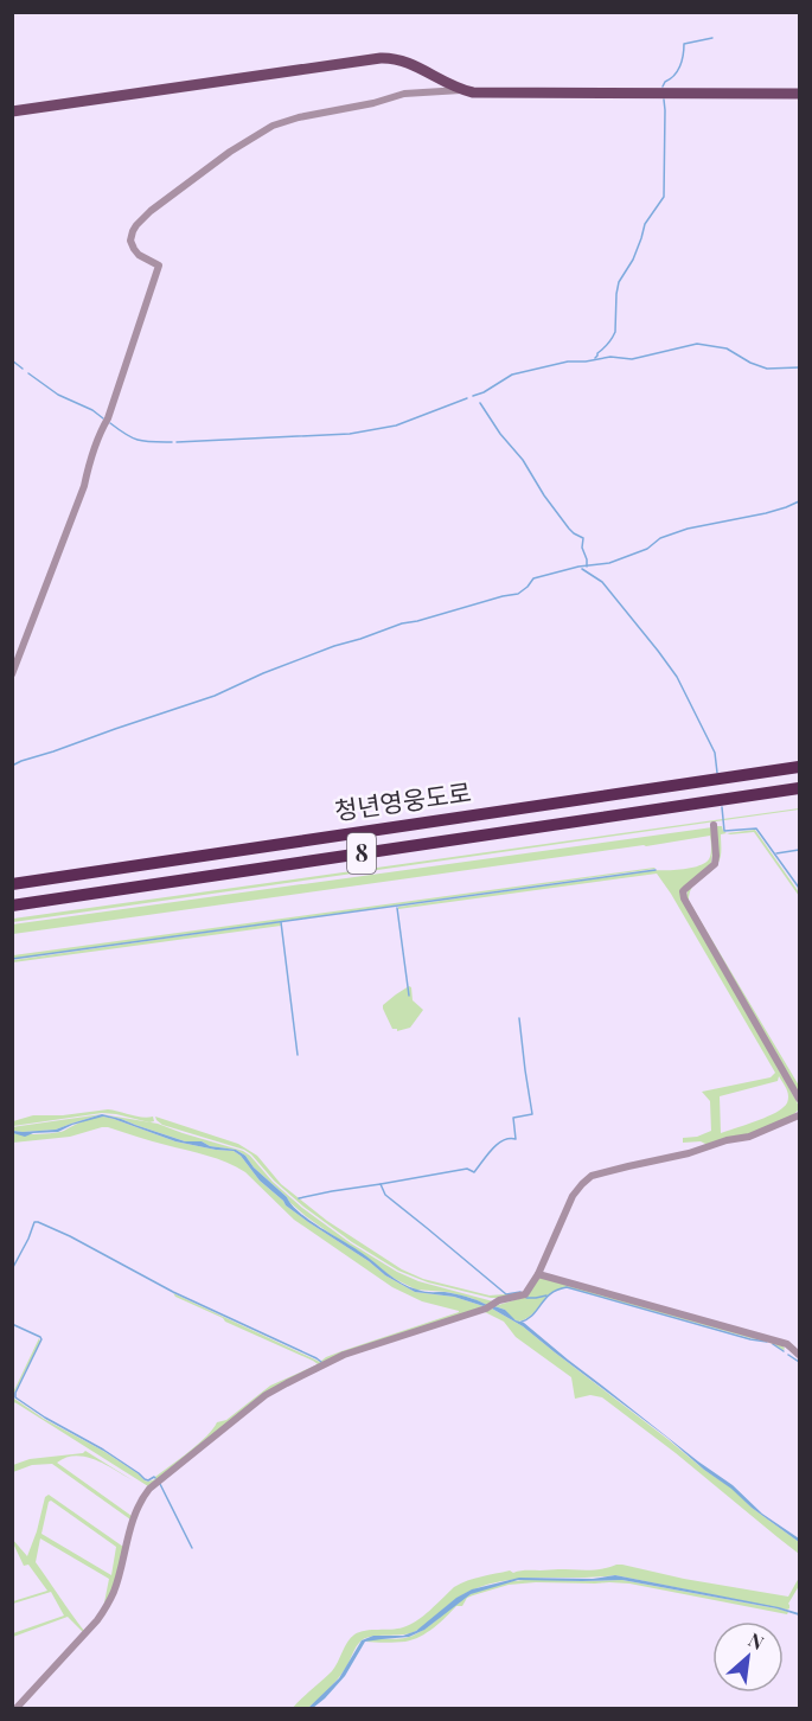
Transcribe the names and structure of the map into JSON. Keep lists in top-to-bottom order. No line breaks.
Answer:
{"streets":{"highway":["청년영웅도로","8"]},"north":"top right"}
